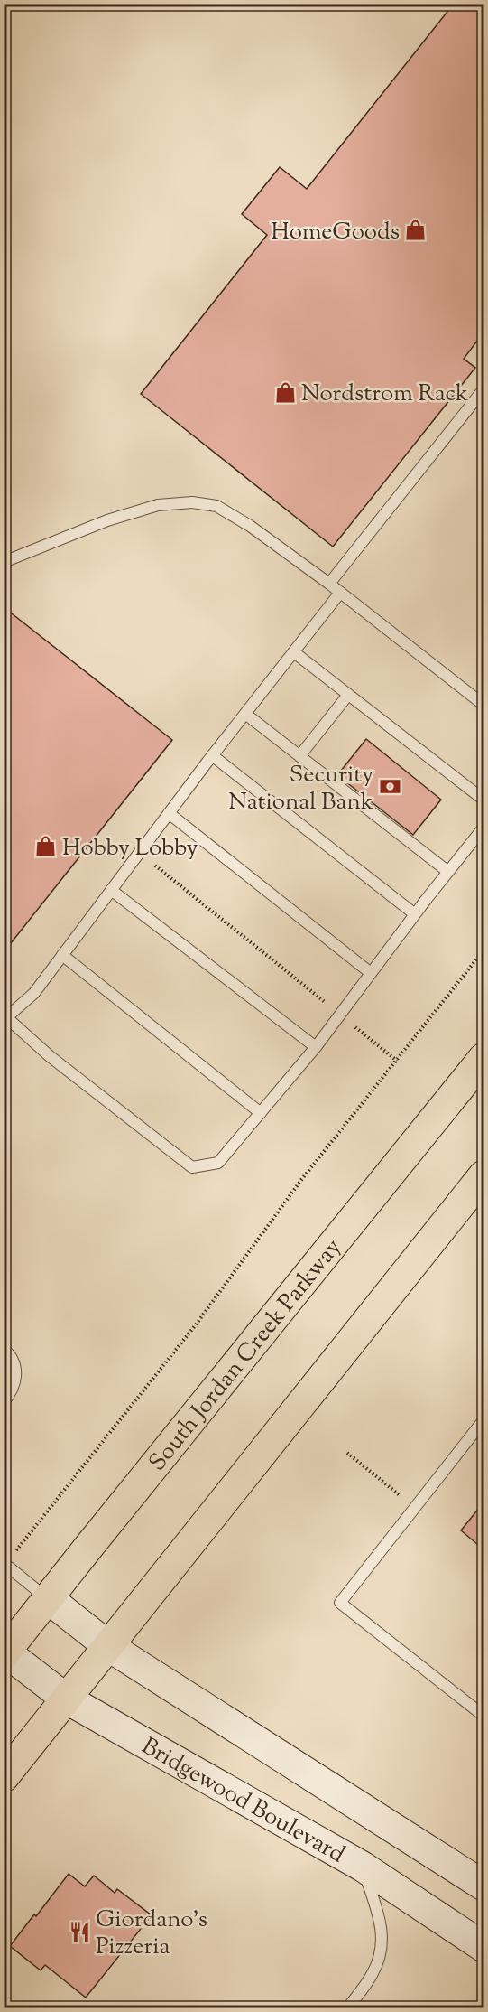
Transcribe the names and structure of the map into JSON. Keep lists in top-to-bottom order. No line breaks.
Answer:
{"streets":{"main road":["South Jordan Creek Parkway"],"street":["Bridgewood Boulevard"]},"crossings":[["South Jordan Creek Parkway","Bridgewood Boulevard"]],"places":{"shop":["HomeGoods","Nordstrom Rack","Hobby Lobby"],"bank":["Security National Bank"],"restaurant":["Giordano's Pizzeria"]}}
